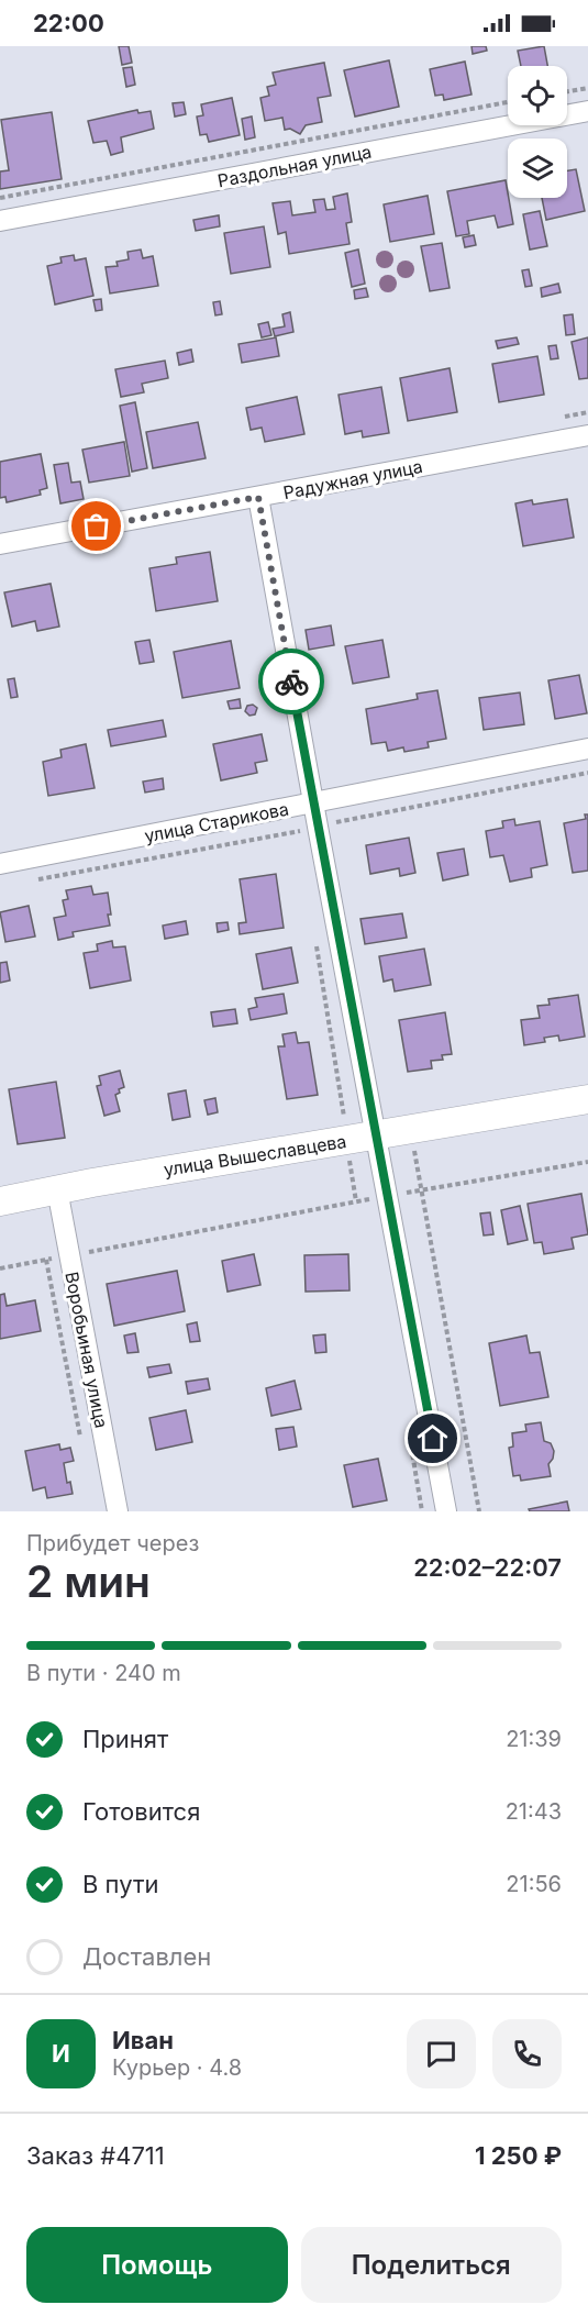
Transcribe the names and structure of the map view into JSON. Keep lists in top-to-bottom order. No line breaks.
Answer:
{"streets":{"street":["Раздольная улица","Радужная улица","улица Старикова","улица Вышеславцева","Воробьиная улица"]},"crossings":[["улица Вышеславцева","Воробьиная улица"]],"page":{"status":"22:00","heading":["2 мин","Прибудет через","22:02–22:07"],"panel":["Иван","Курьер · 4.8","Заказ #4711","1 250 ₽"],"bar":"В пути · 240 m","list":[["Принят","21:39"],["Готовится","21:43"],["В пути","21:56"],"Доставлен"],"round":"И","buttons":["Помощь","Поделиться"]}}
